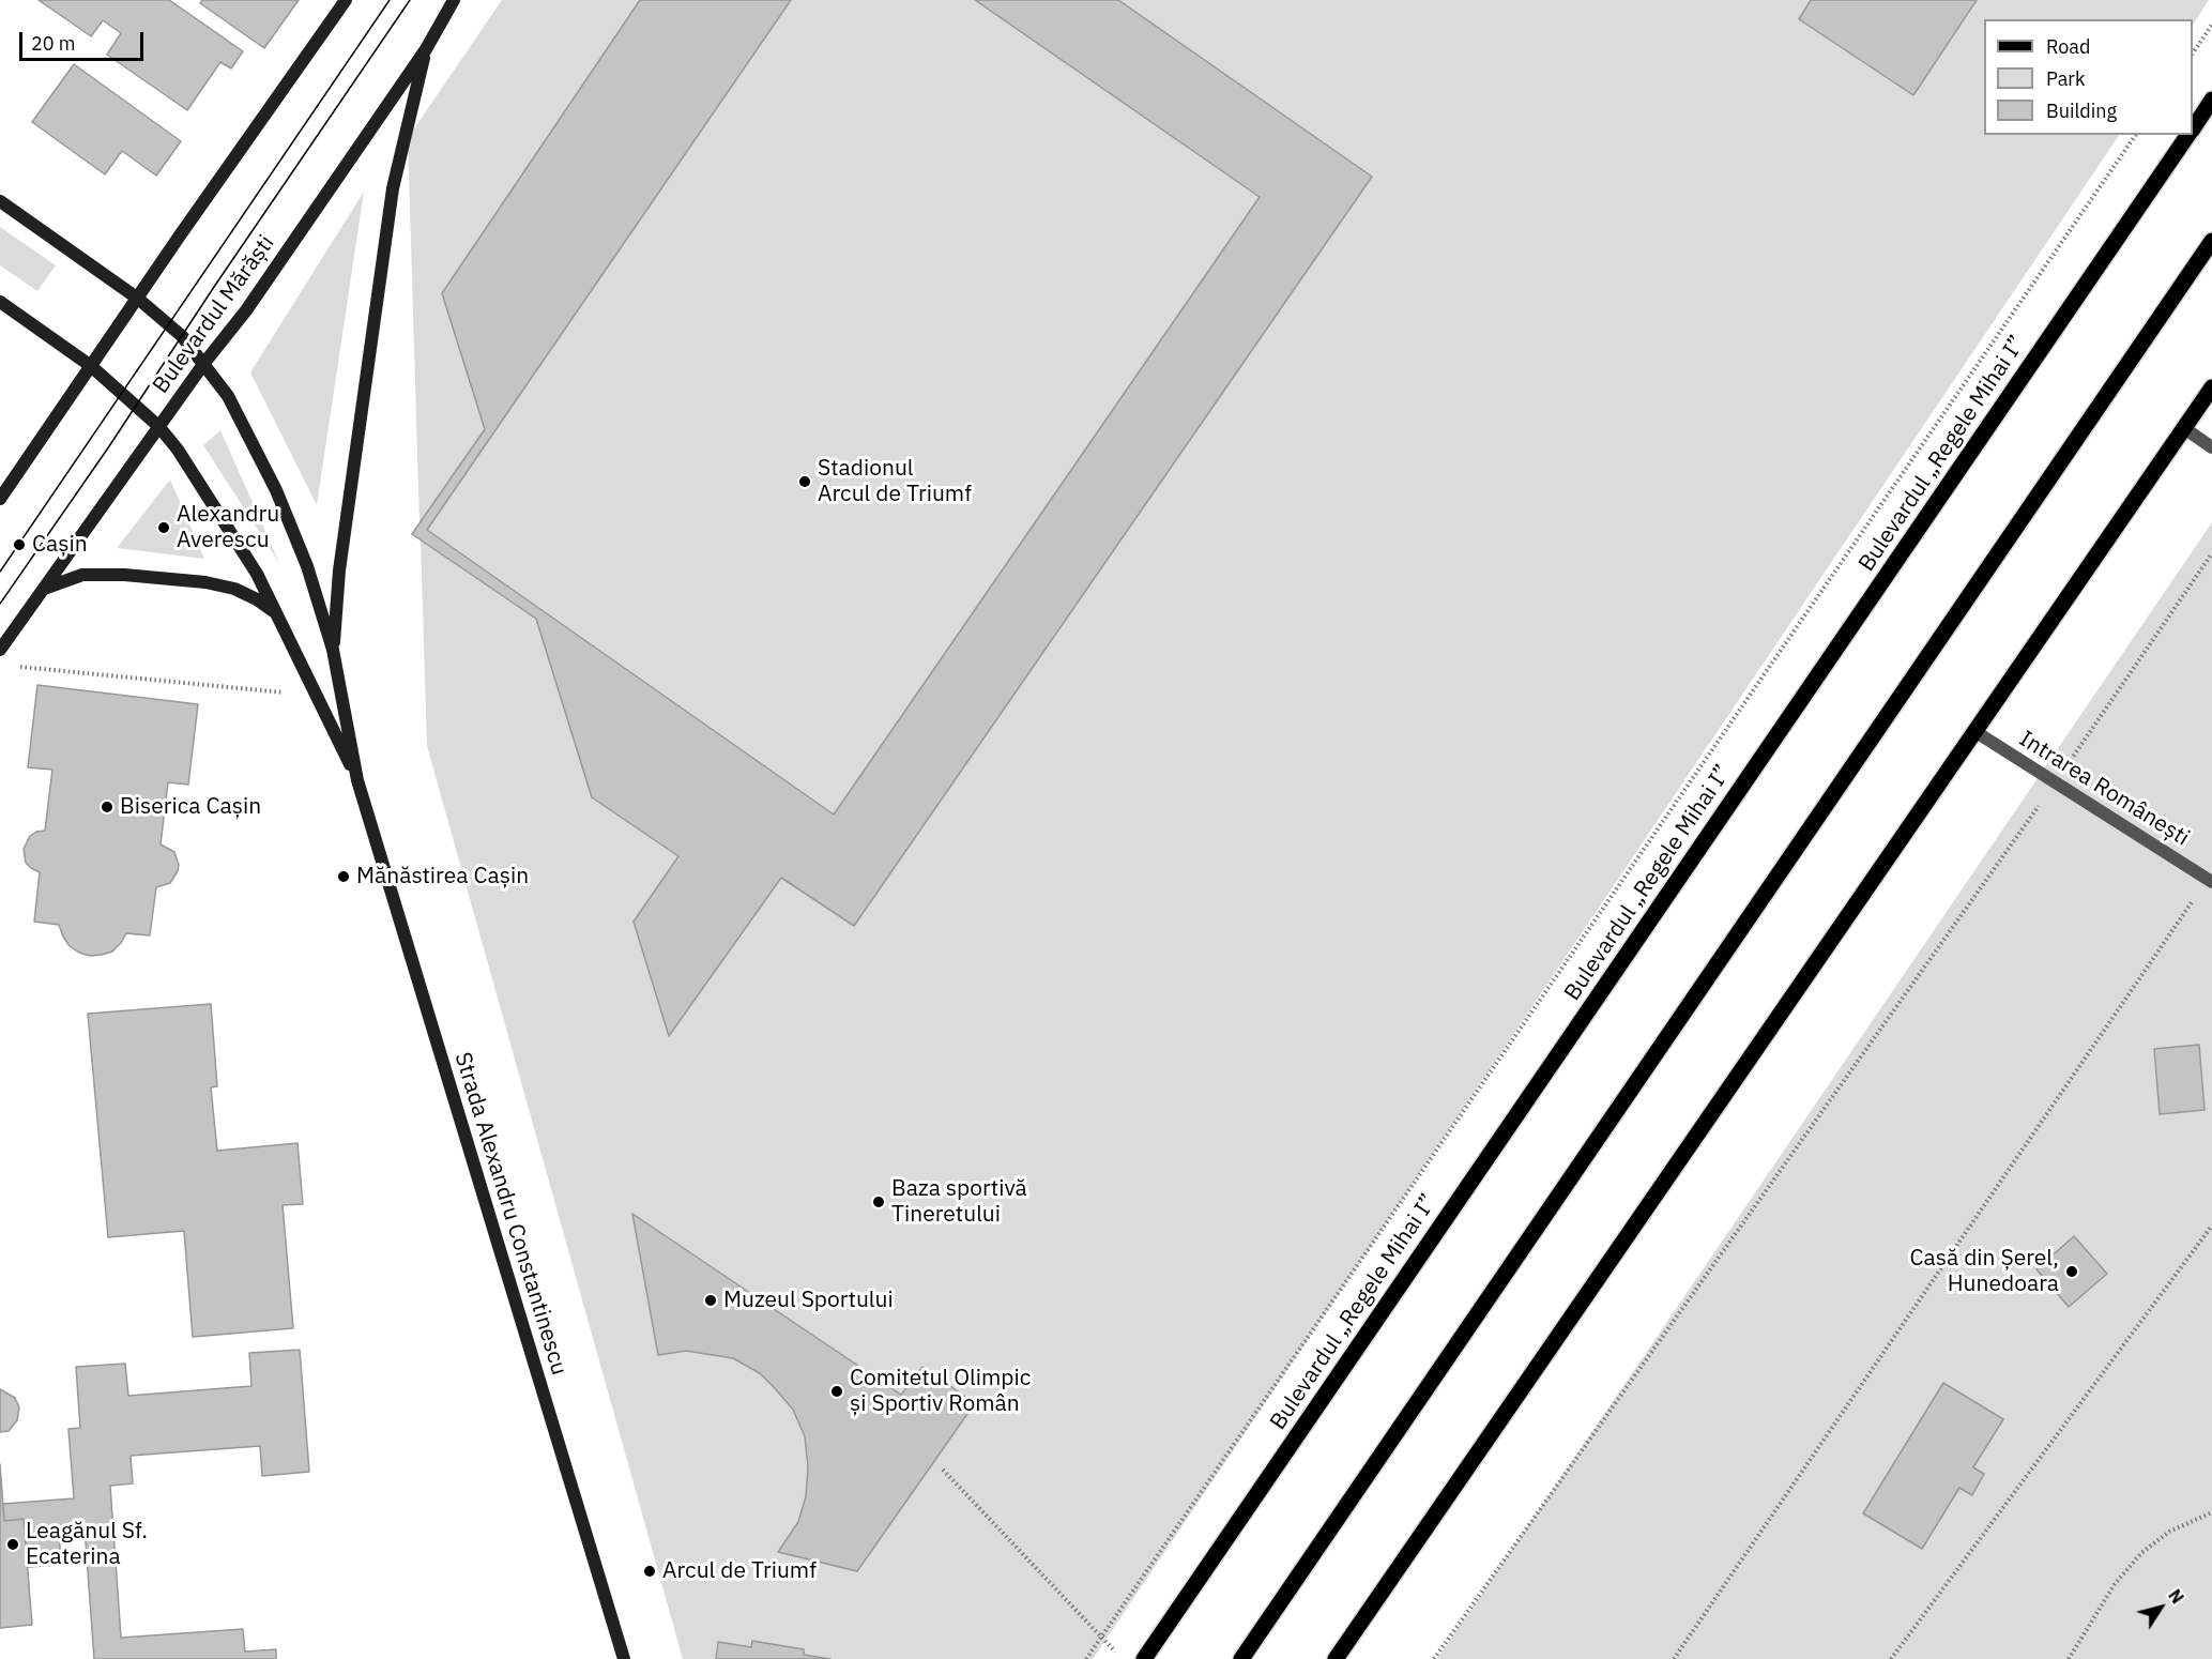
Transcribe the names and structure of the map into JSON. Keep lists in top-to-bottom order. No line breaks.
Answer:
{"streets":{"main road":["Bulevardul Mărăști","Bulevardul „Regele Mihai I”","Strada Alexandru Constantinescu"],"lane":["Intrarea Românești"]},"crossings":[["Bulevardul Mărăști","Strada Alexandru Constantinescu"]],"places":["Stadionul Arcul de Triumf","Alexandru Averescu","Cașin","Biserica Cașin","Mănăstirea Cașin","Baza sportivă Tineretului","Casă din Șerel, Hunedoara","Muzeul Sportului","Comitetul Olimpic și Sportiv Român","Leagănul Sf. Ecaterina","Arcul de Triumf"],"legend":["Road","Park","Building"],"scale_bar":"20 m","north":"top right"}
